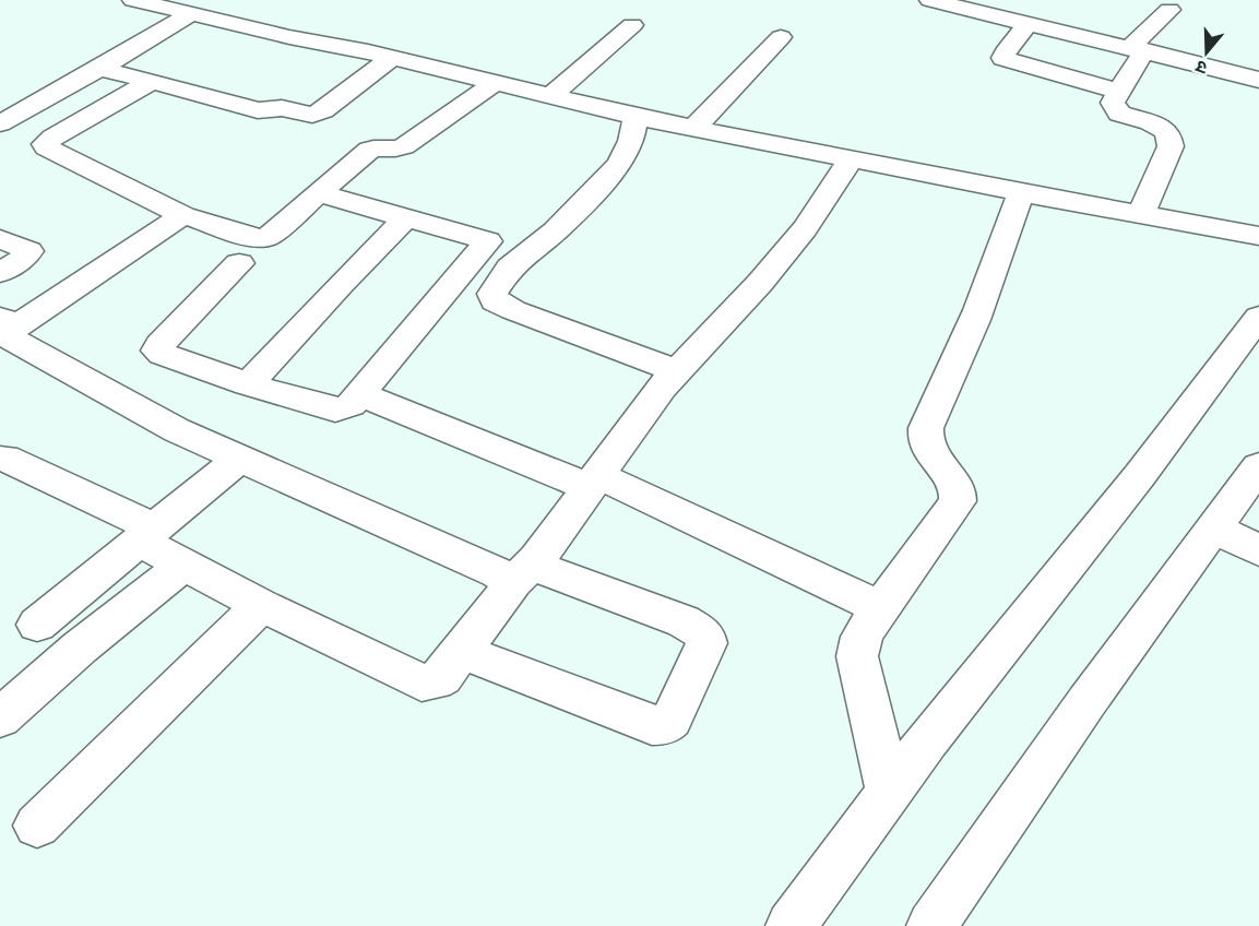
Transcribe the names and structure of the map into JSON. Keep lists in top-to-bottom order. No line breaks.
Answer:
{"north":"bottom"}
